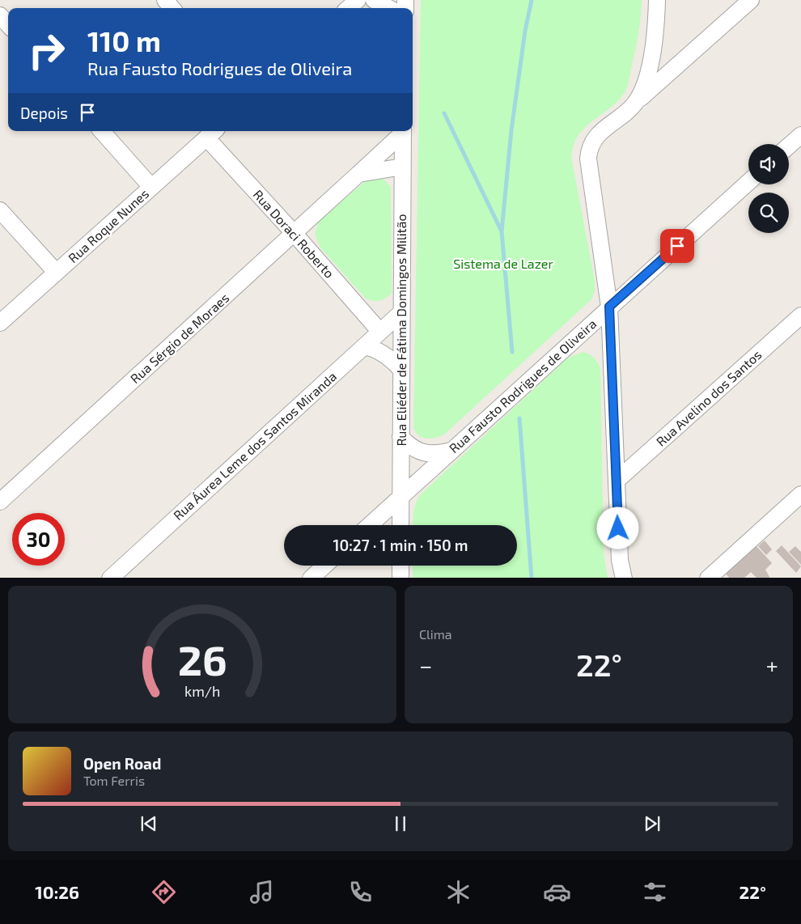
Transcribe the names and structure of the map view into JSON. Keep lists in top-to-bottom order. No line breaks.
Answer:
{"streets":{"street":["Rua Roque Nunes","Rua Doraci Roberto","Rua Eliéder de Fátima Domingos Militão","Rua Sérgio de Moraes","Rua Fausto Rodrigues de Oliveira","Rua Avelino dos Santos","Rua Áurea Leme dos Santos Miranda"]},"crossings":[["Rua Roque Nunes","Rua Doraci Roberto"],["Rua Doraci Roberto","Rua Sérgio de Moraes"],["Rua Doraci Roberto","Rua Áurea Leme dos Santos Miranda"],["Rua Eliéder de Fátima Domingos Militão","Rua Fausto Rodrigues de Oliveira"],["Rua Eliéder de Fátima Domingos Militão","Rua Áurea Leme dos Santos Miranda"]],"parks":["Sistema de Lazer"],"page":{"turn":["110 m","Rua Fausto Rodrigues de Oliveira"],"then":"Depois","limit":"30","trip":"10:27 · 1 min · 150 m","tile":"Clima","heat":["−","22°","+"],"song":["Open Road","Tom Ferris"],"tabs":["10:26","22°"],"gauge":["26","km/h"]}}
